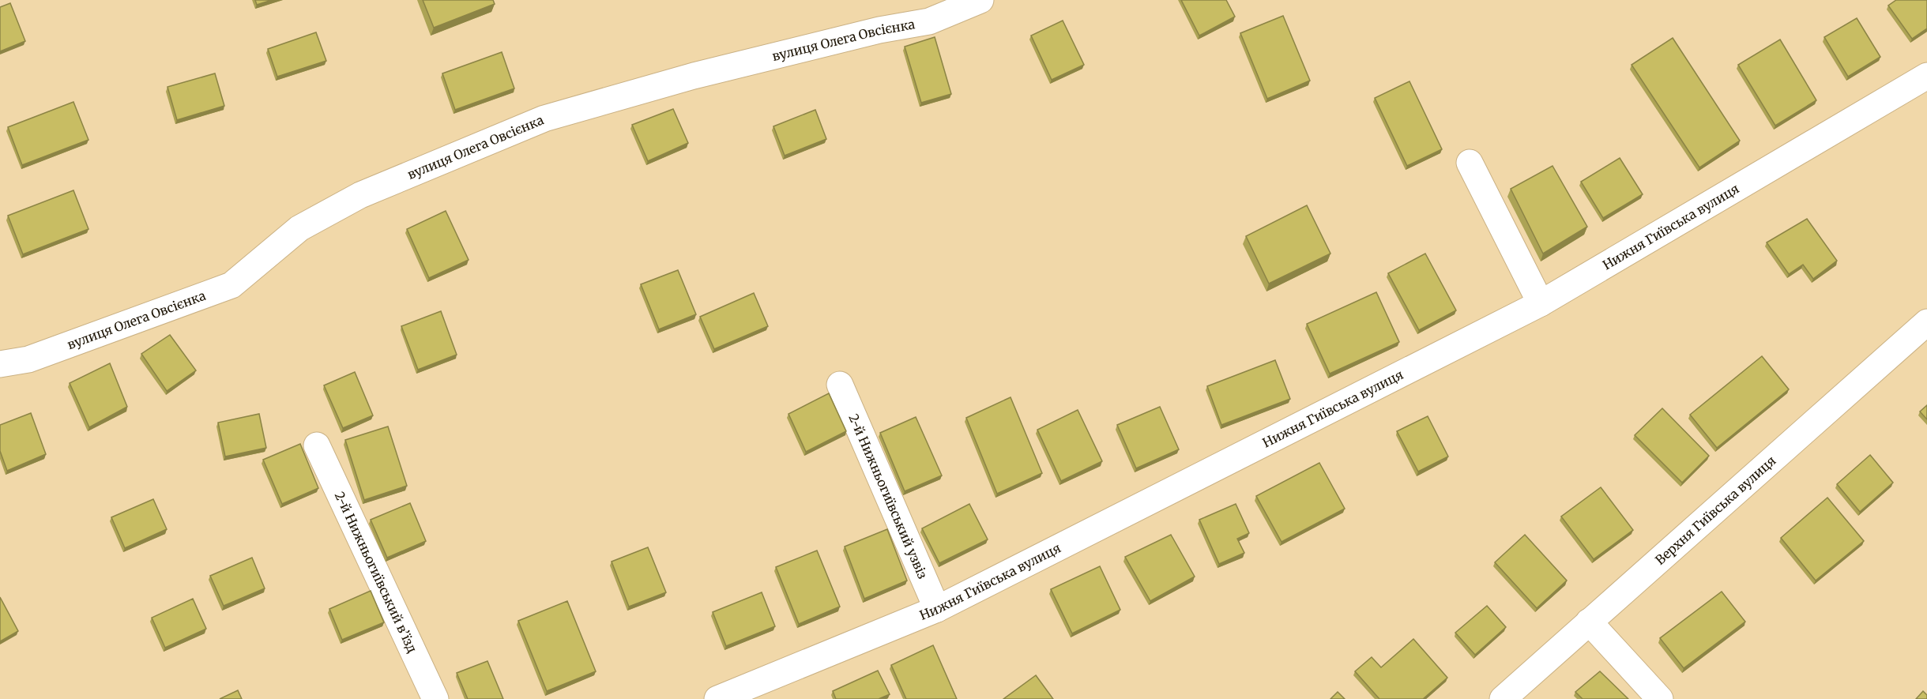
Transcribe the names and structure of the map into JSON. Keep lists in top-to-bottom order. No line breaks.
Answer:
{"streets":{"street":["вулиця Олега Овсієнка","Нижня Гиївська вулиця","2-й Нижньогиївський узвіз","Верхня Гиївська вулиця","2-й Нижньогиївський в’їзд"]},"crossings":[["Нижня Гиївська вулиця","2-й Нижньогиївський узвіз"]]}
